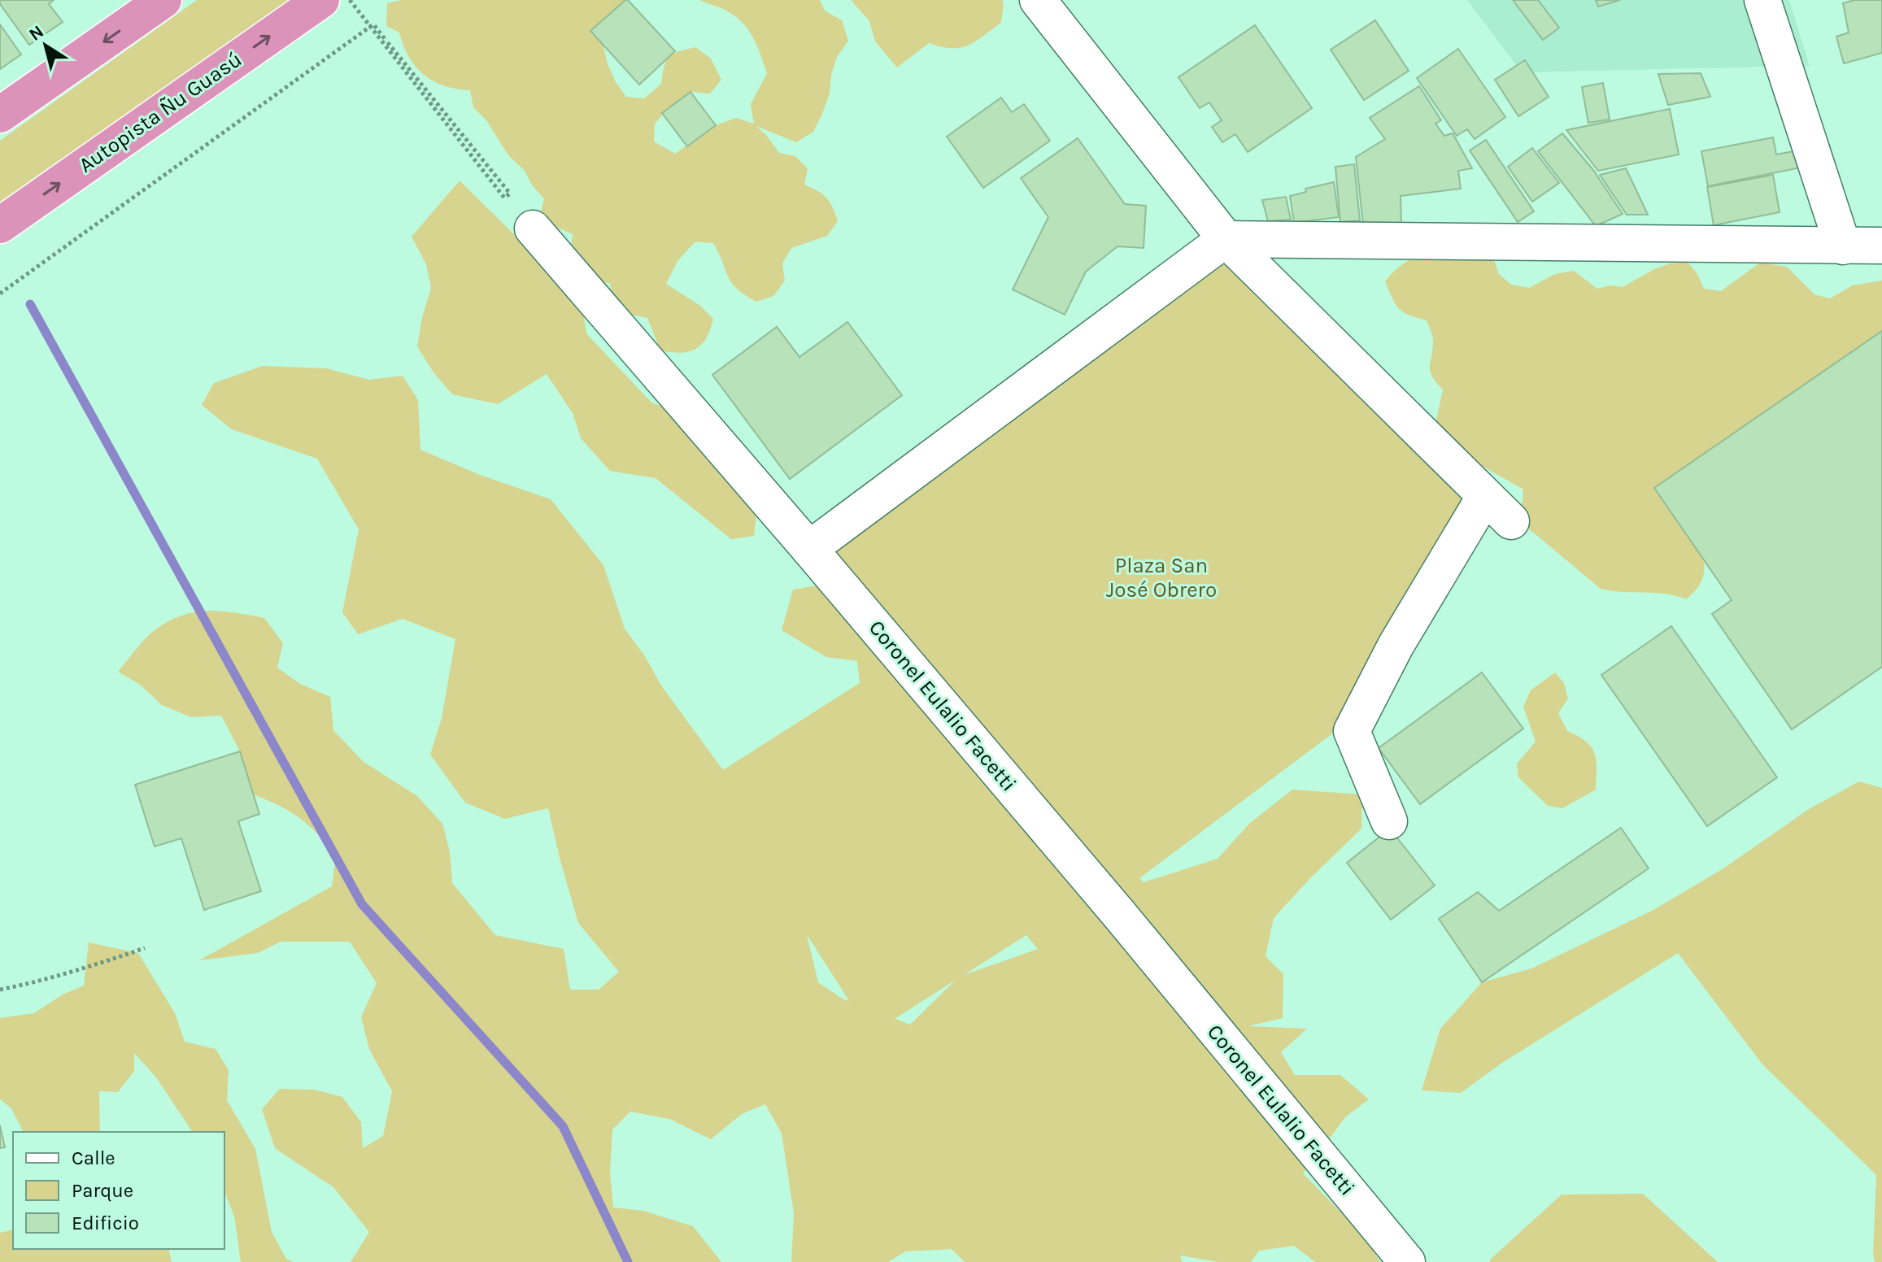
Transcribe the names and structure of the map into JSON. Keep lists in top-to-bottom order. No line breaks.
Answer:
{"streets":{"highway":["Autopista Ñu Guasú"],"street":["Coronel Eulalio Facetti"]},"parks":["Plaza San José Obrero"],"legend":["Calle","Parque","Edificio"],"north":"top left"}
